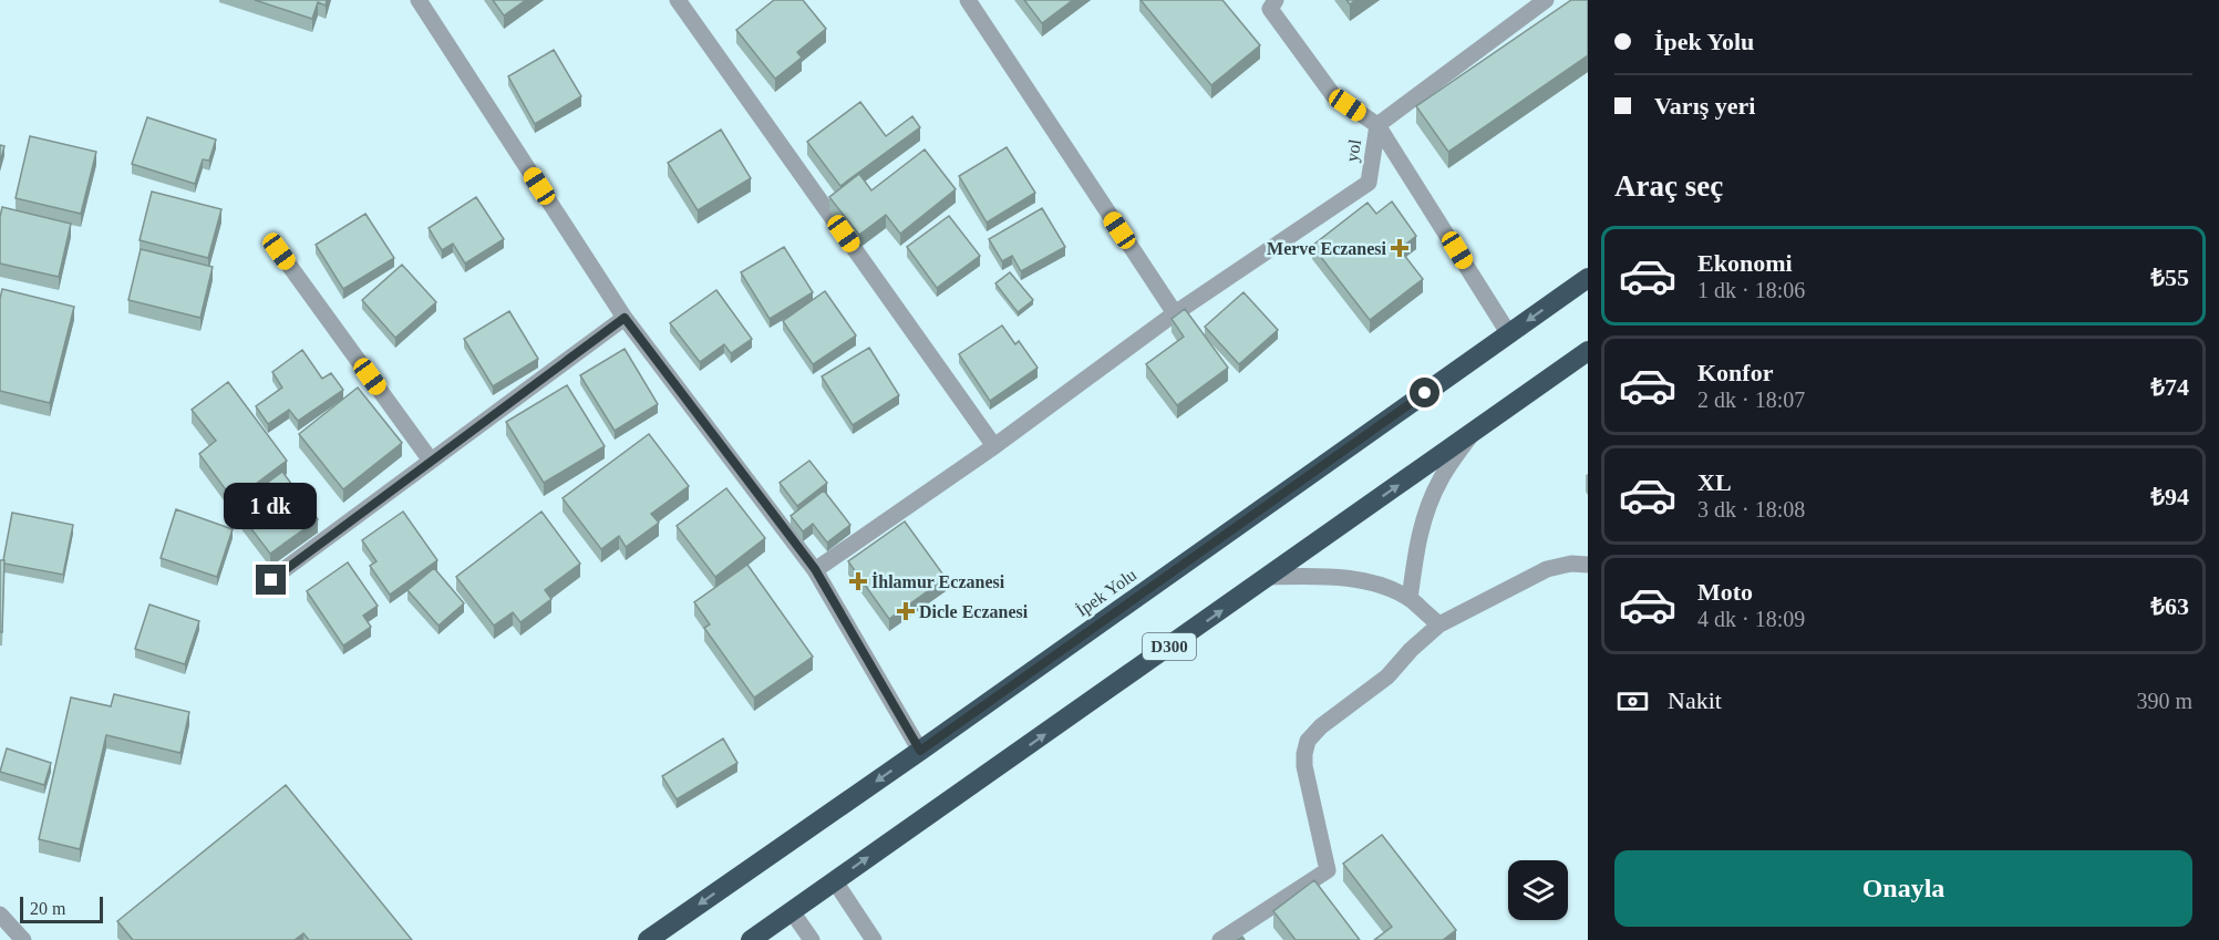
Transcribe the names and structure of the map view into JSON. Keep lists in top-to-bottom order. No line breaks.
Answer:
{"streets":{"highway":["İpek Yolu","D300"],"street":["yol"]},"places":{"health":["Merve Eczanesi","İhlamur Eczanesi","Dicle Eczanesi"]},"scale_bar":"20 m","page":{"banner":["İpek Yolu","Varış yeri"],"heading":"Araç seç","list":[{"name":"Ekonomi","note":"1 dk · 18:06","value":"₺55"},{"name":"Konfor","note":"2 dk · 18:07","value":"₺74"},{"name":"XL","note":"3 dk · 18:08","value":"₺94"},{"name":"Moto","note":"4 dk · 18:09","value":"₺63"}],"bubble":"1 dk","pay":["Nakit","390 m"],"buttons":"Onayla","scale":"20 m"}}
